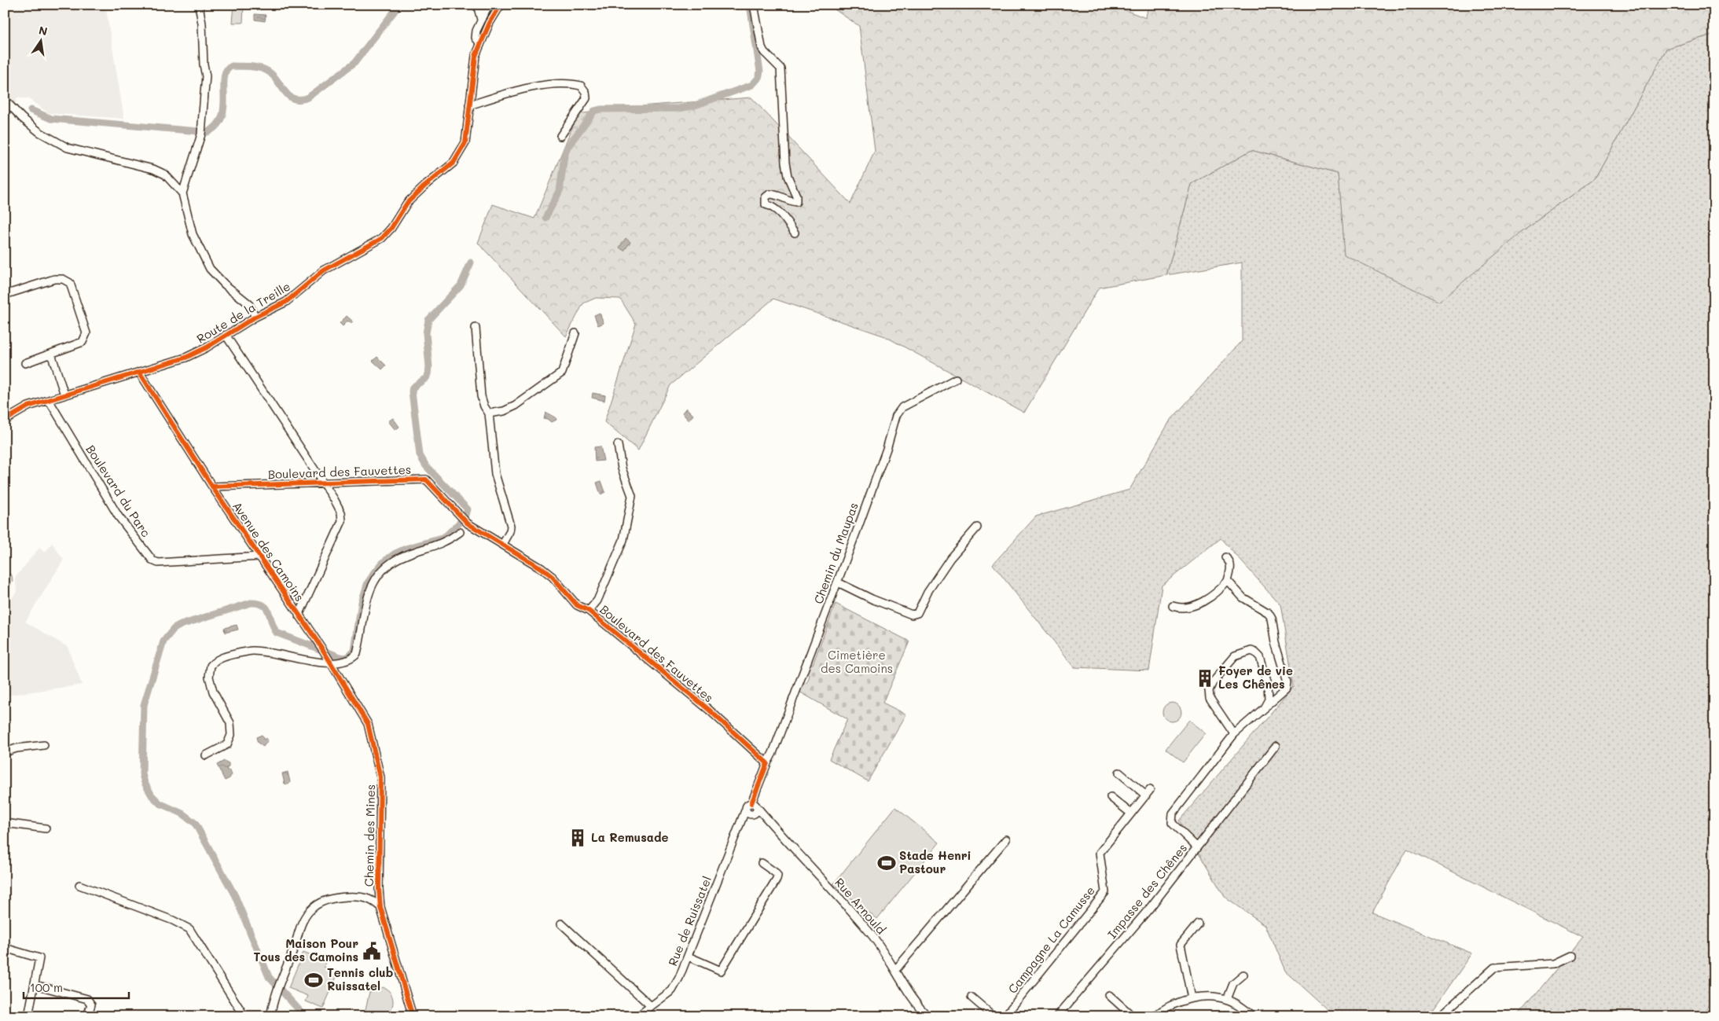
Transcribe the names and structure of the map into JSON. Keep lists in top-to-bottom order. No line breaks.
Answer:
{"streets":{"street":["Route de la Treille","Boulevard des Fauvettes","Boulevard du Parc","Avenue des Camoins","Chemin du Maupas","Chemin des Mines","Impasse des Chênes","Rue Arnould","Rue de Ruissatel","Campagne La Camusse"]},"crossings":[["Route de la Treille","Boulevard du Parc"],["Route de la Treille","Avenue des Camoins"],["Boulevard des Fauvettes","Avenue des Camoins"],["Boulevard des Fauvettes","Chemin du Maupas"],["Boulevard des Fauvettes","Rue Arnould"],["Boulevard du Parc","Avenue des Camoins"],["Avenue des Camoins","Chemin des Mines"],["Chemin du Maupas","Rue Arnould"],["Rue Arnould","Rue de Ruissatel"]],"parks":["Cimetière des Camoins"],"places":{"building":["Foyer de vie Les Chênes","La Remusade"],"sports":["Stade Henri Pastour","Tennis club Ruissatel"],"public building":["Maison Pour Tous des Camoins"]},"scale_bar":"100 m","north":"top"}
